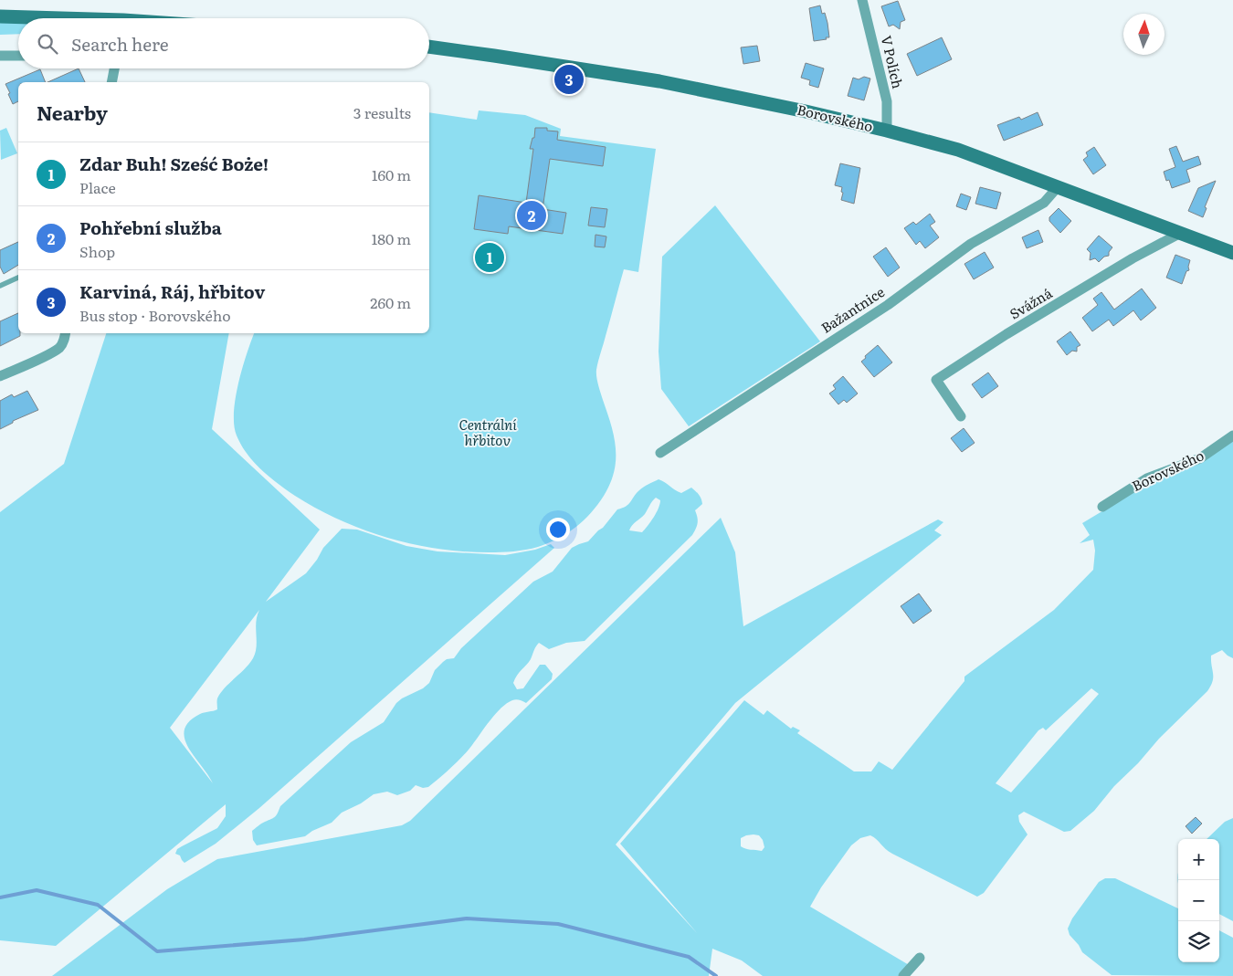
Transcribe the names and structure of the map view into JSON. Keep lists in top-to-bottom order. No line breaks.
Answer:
{"streets":{"main road":["Borovského"],"street":["V Polích","Svážná","Bažantnice"]},"crossings":[["V Polích","Borovského"],["Borovského","Svážná"],["Borovského","Bažantnice"]],"parks":["Centrální hřbitov"],"north":"top","page":{"search":"Search here","pins":["3","2","1"],"heading":["Nearby","3 results"],"list":[{"mark":"1","name":"Zdar Buh! Sześć Boże!","note":"Place","value":"160 m"},{"mark":"2","name":"Pohřební služba","note":"Shop","value":"180 m"},{"mark":"3","name":"Karviná, Ráj, hřbitov","note":"Bus stop · Borovského","value":"260 m"}],"map_buttons":["+","−"]}}
